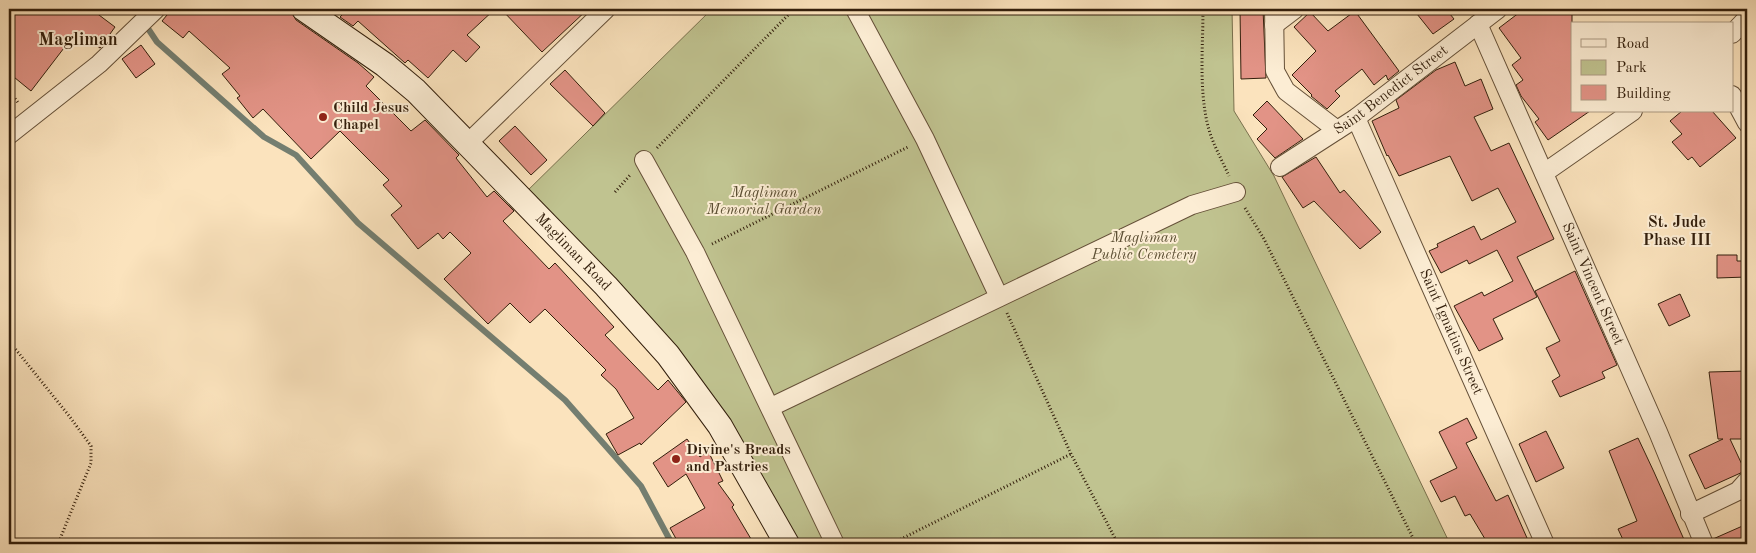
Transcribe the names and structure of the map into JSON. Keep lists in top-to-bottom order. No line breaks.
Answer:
{"streets":{"street":["Saint Benedict Street","Magliman Road","Saint Vincent Street","Saint Ignatius Street"]},"crossings":[["Saint Benedict Street","Saint Vincent Street"],["Saint Benedict Street","Saint Ignatius Street"]],"districts":["Magliman","St. Jude Phase III"],"parks":["Magliman Memorial Garden","Magliman Public Cemetery"],"places":["Child Jesus Chapel","Divine's Breads and Pastries"],"legend":["Road","Park","Building"]}
